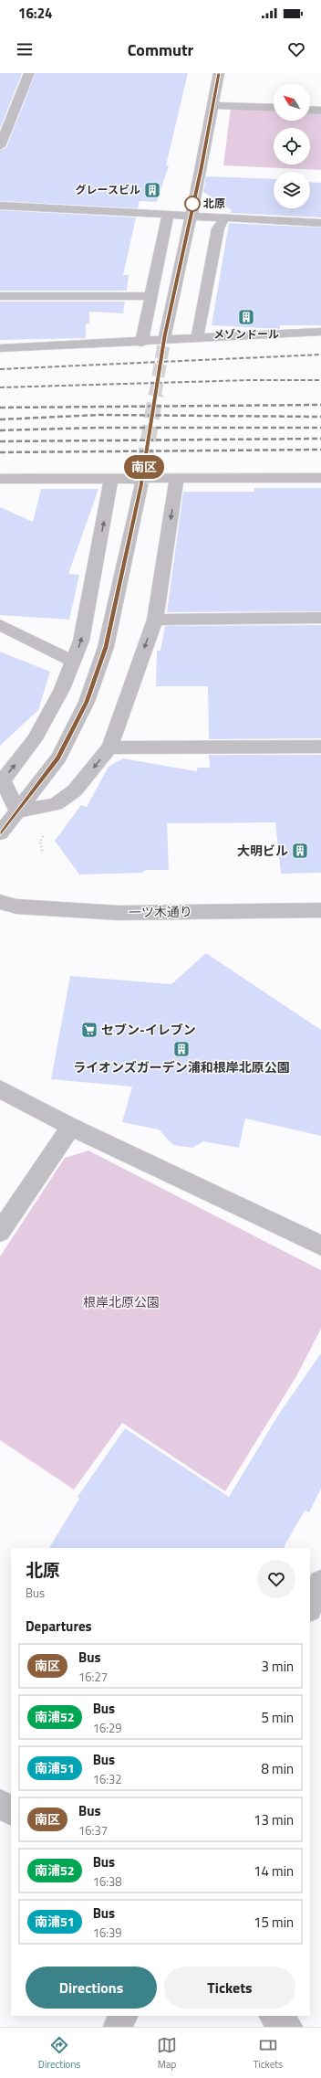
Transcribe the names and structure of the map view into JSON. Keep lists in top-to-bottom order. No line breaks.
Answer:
{"streets":{"street":["一ツ木通り"]},"parks":["根岸北原公園"],"places":{"building":["グレースビル","メゾンドール","大明ビル","ライオンズガーデン浦和根岸北原公園"],"other":["北原"],"supermarket":["セブン-イレブン"]},"lines":["bus line 南区"],"north":"top left","page":{"status":"16:24","header":"Commutr","on_map":"南区","heading":[["北原","Bus"],"Departures"],"list":[{"mark":"南区","name":"Bus","note":"16:27","value":"3 min"},{"mark":"南浦52","name":"Bus","note":"16:29","value":"5 min"},{"mark":"南浦51","name":"Bus","note":"16:32","value":"8 min"},{"mark":"南区","name":"Bus","note":"16:37","value":"13 min"},{"mark":"南浦52","name":"Bus","note":"16:38","value":"14 min"},{"mark":"南浦51","name":"Bus","note":"16:39","value":"15 min"}],"buttons":["Directions","Tickets"],"tabs":["Directions","Map","Tickets"]}}
